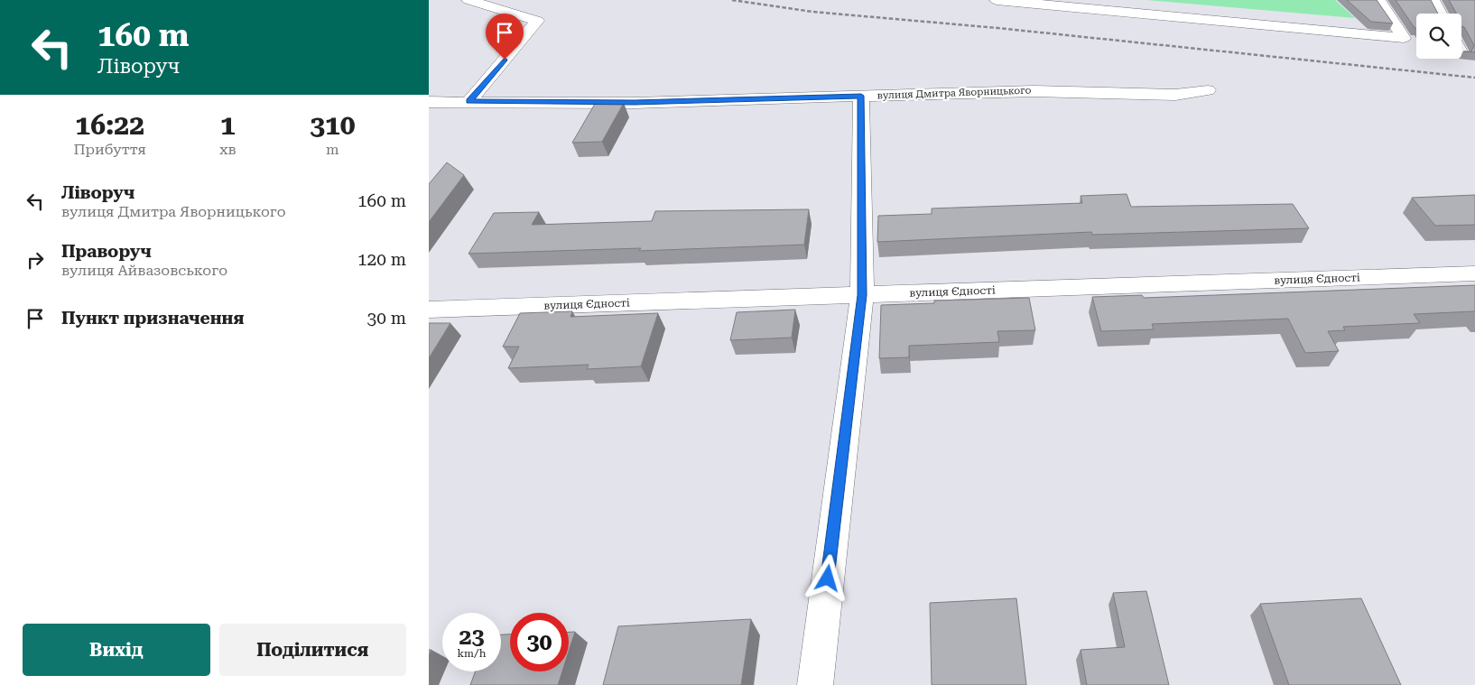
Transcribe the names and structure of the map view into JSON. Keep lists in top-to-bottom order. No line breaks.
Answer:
{"streets":{"street":["вулиця Дмитра Яворницького","вулиця Єдності"]},"page":{"turn":["160 m","Ліворуч"],"eta":["16:22","Прибуття","1","хв","310","m"],"list":[{"name":"Ліворуч","note":"вулиця Дмитра Яворницького","value":"160 m"},{"name":"Праворуч","note":"вулиця Айвазовського","value":"120 m"},{"name":"Пункт призначення","value":"30 m"}],"speed":"23 km/h","limit":"30","buttons":["Вихід","Поділитися"]}}
